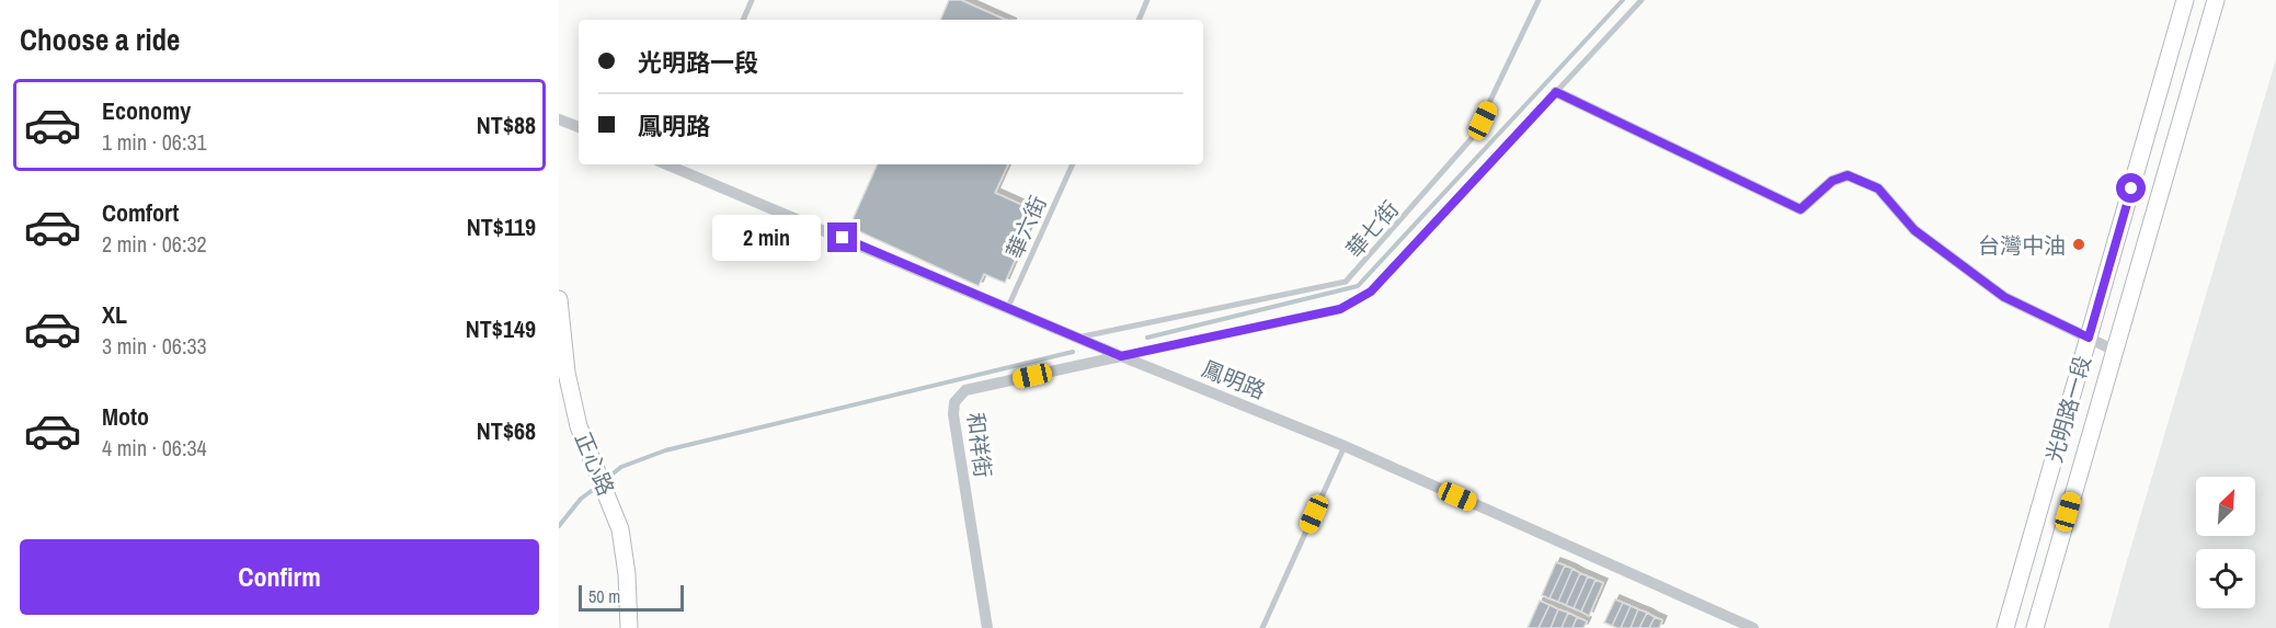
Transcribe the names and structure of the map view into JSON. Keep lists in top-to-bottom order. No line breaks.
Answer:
{"streets":{"street":["鳳明路","光明路一段","和祥街","正心路"],"lane":["華六街","華七街"]},"crossings":[["華六街","鳳明路"],["華七街","鳳明路"],["鳳明路","和祥街"]],"places":["台灣中油"],"scale_bar":"50 m","north":"top right","page":{"heading":"Choose a ride","banner":["光明路一段","鳳明路"],"list":[{"name":"Economy","note":"1 min · 06:31","value":"NT$88"},{"name":"Comfort","note":"2 min · 06:32","value":"NT$119"},{"name":"XL","note":"3 min · 06:33","value":"NT$149"},{"name":"Moto","note":"4 min · 06:34","value":"NT$68"}],"bubble":"2 min","buttons":"Confirm","scale":"50 m"}}
